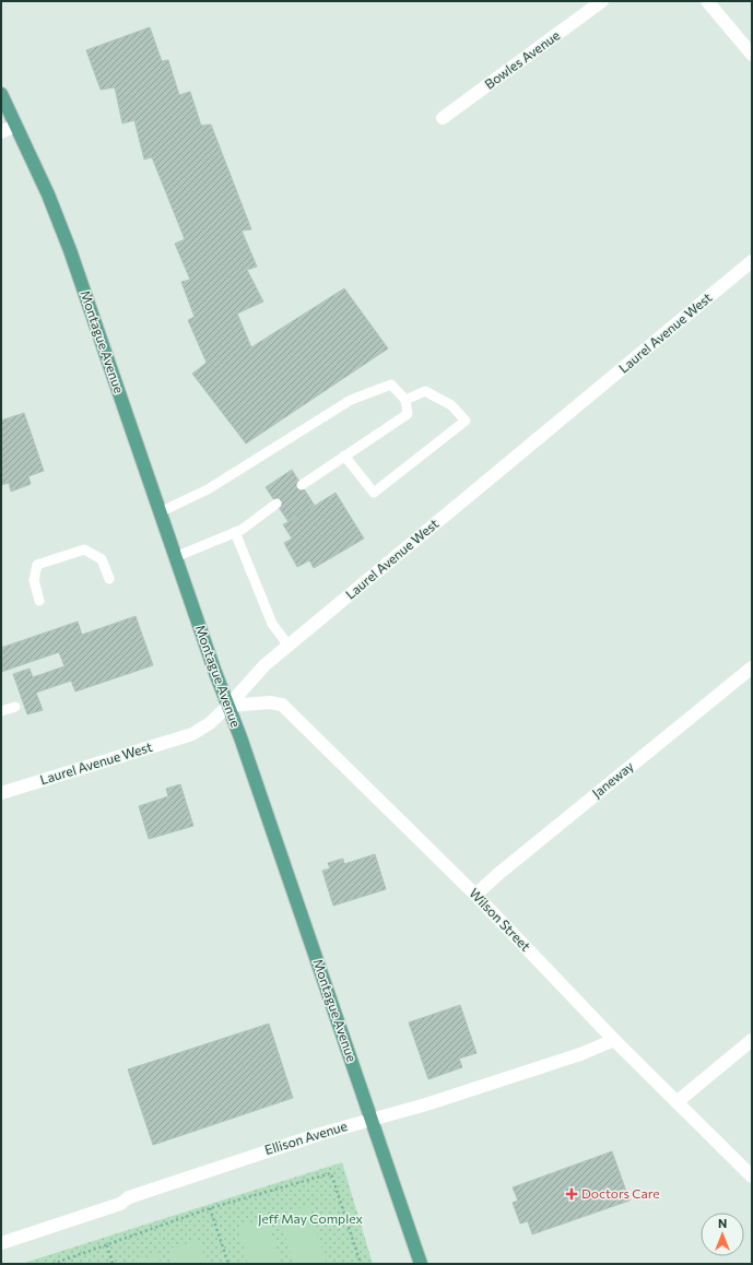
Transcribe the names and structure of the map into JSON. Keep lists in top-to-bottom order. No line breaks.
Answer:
{"streets":{"main road":["Montague Avenue"],"street":["Bowles Avenue","Laurel Avenue West","Janeway","Wilson Street","Ellison Avenue"]},"crossings":[["Laurel Avenue West","Montague Avenue"],["Laurel Avenue West","Wilson Street"],["Montague Avenue","Wilson Street"],["Montague Avenue","Ellison Avenue"],["Janeway","Wilson Street"],["Wilson Street","Ellison Avenue"]],"parks":["Jeff May Complex"],"places":{"health":["Doctors Care"]},"north":"top"}
